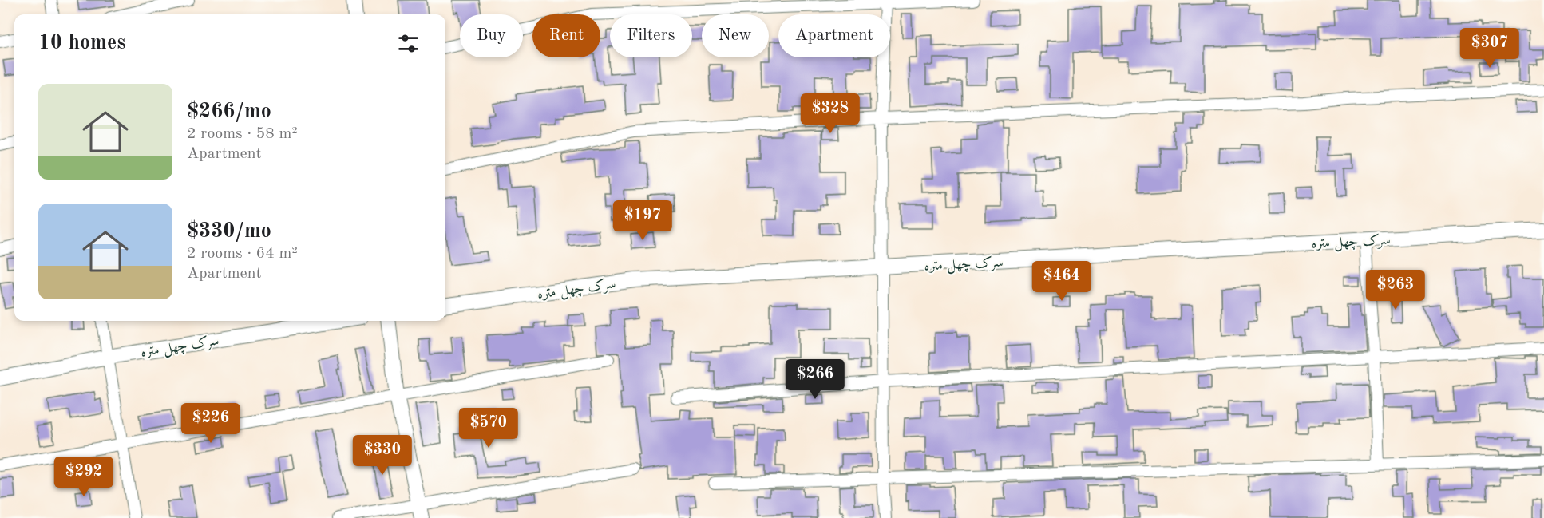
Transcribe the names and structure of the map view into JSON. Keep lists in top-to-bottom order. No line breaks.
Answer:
{"streets":{"street":["سرک چهل متره"]},"page":{"chip":["Buy","Rent","Filters","New","Apartment"],"heading":"10 homes","price":["$307","$328","$197","$464","$263","$266","$226","$570","$330","$292"],"list":[{"name":"$266/mo","note":"2 rooms · 58 m² · Apartment"},{"name":"$330/mo","note":"2 rooms · 64 m² · Apartment"}]}}
